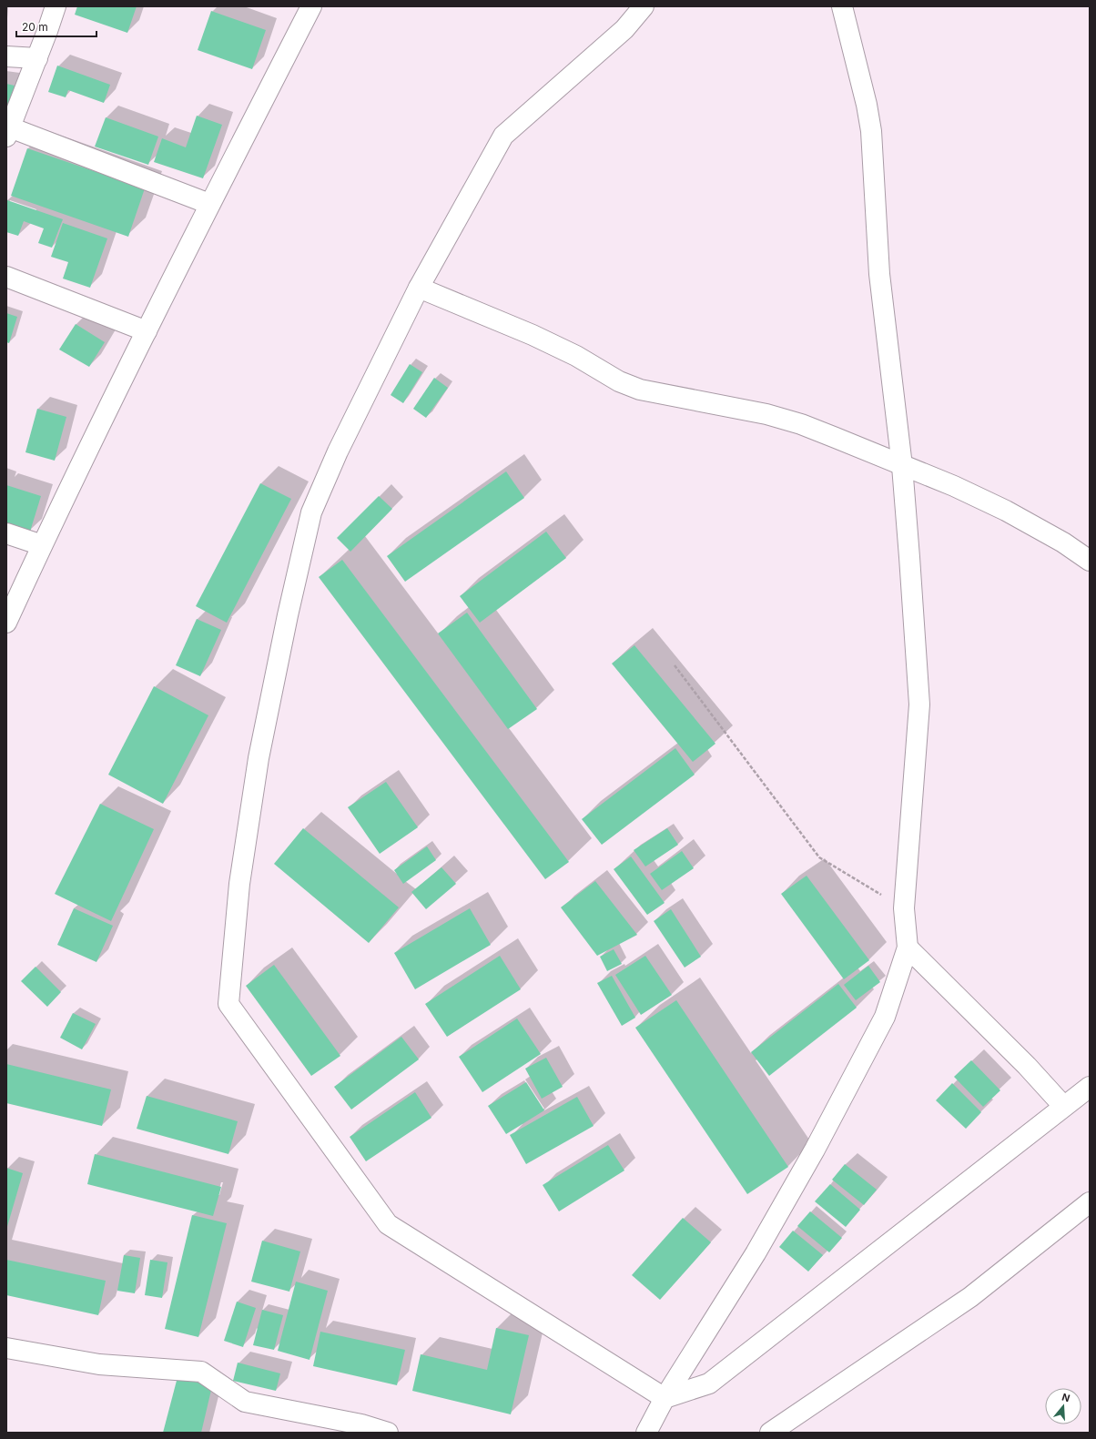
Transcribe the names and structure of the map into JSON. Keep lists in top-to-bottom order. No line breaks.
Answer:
{"scale_bar":"20 m","north":"top"}
